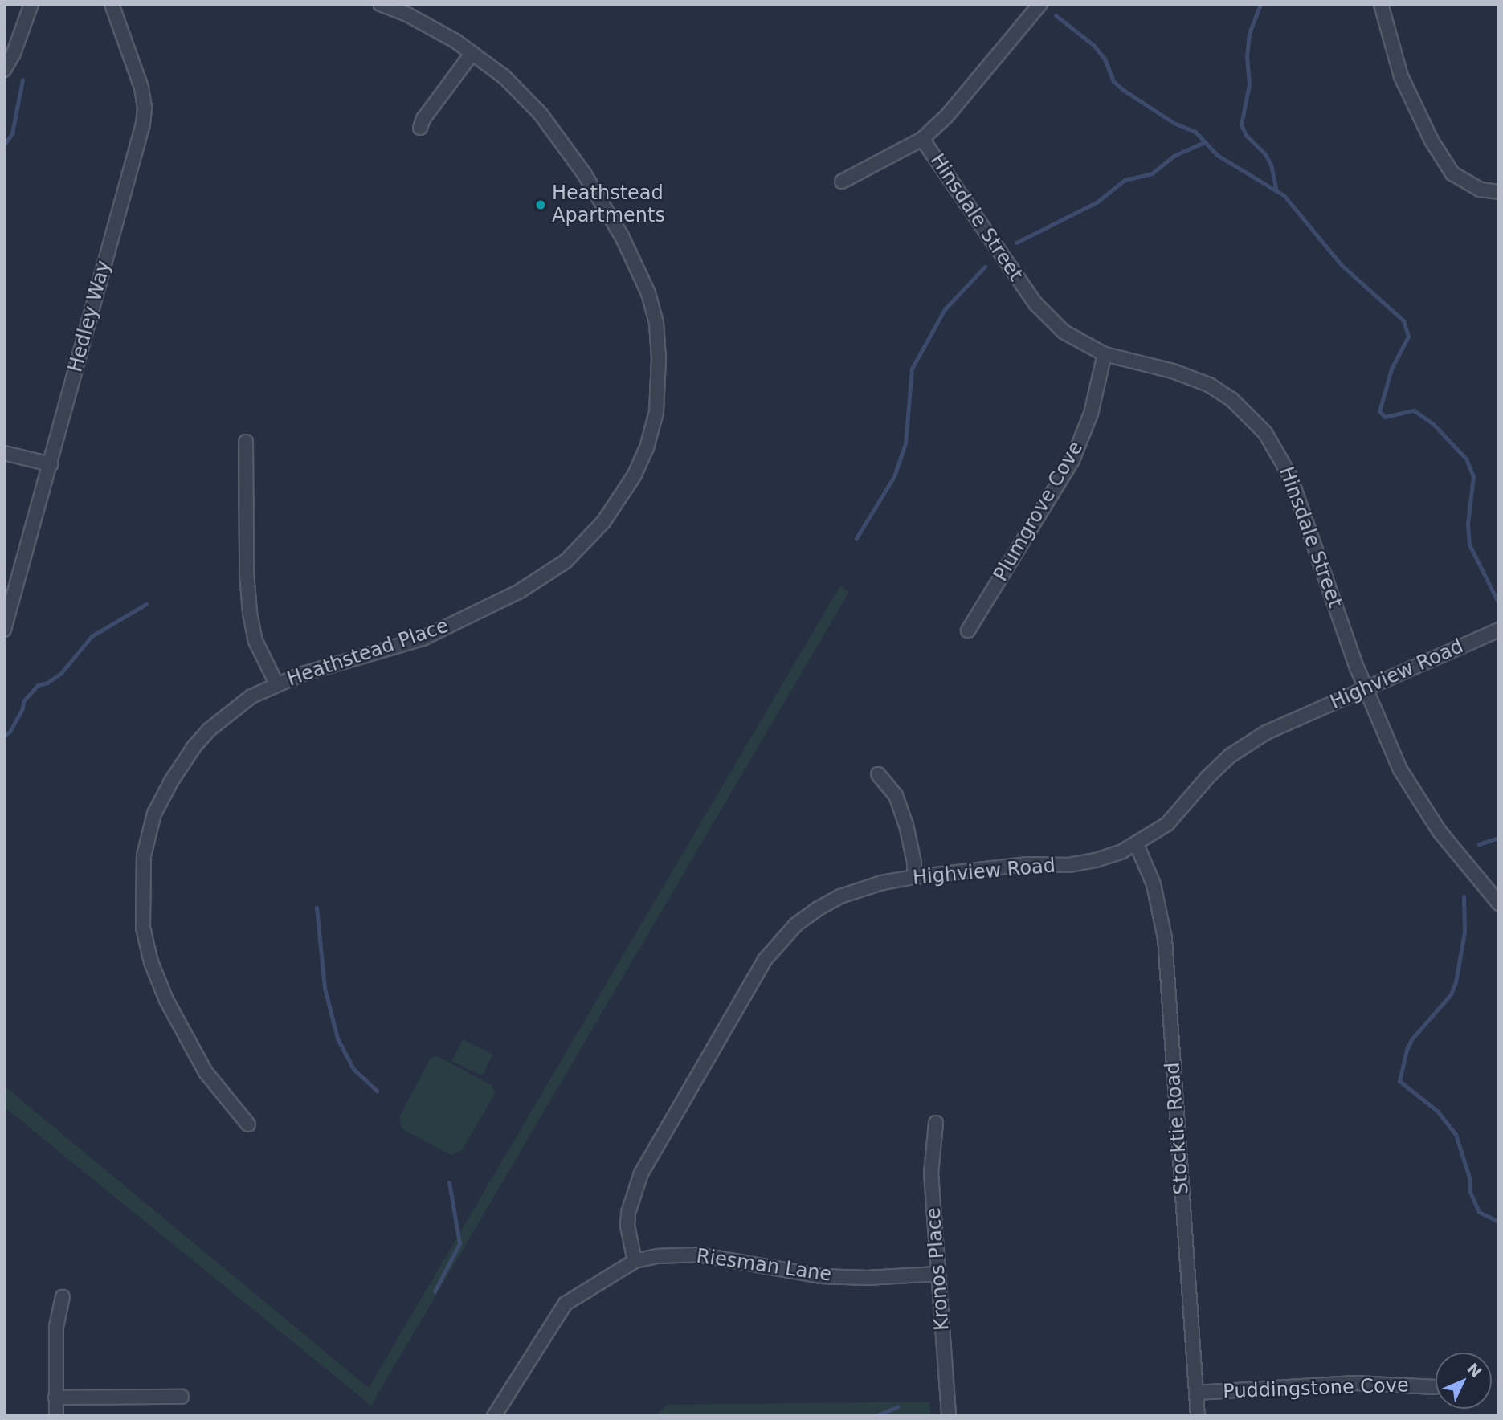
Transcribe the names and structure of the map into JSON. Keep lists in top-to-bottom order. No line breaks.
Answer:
{"streets":{"street":["Hinsdale Street","Hedley Way","Plumgrove Cove","Heathstead Place","Highview Road","Stocktie Road","Riesman Lane","Kronos Place","Puddingstone Cove"]},"crossings":[["Hinsdale Street","Plumgrove Cove"],["Hinsdale Street","Highview Road"],["Highview Road","Stocktie Road"],["Highview Road","Riesman Lane"],["Stocktie Road","Puddingstone Cove"],["Riesman Lane","Kronos Place"]],"places":["Heathstead Apartments"],"north":"top right"}
